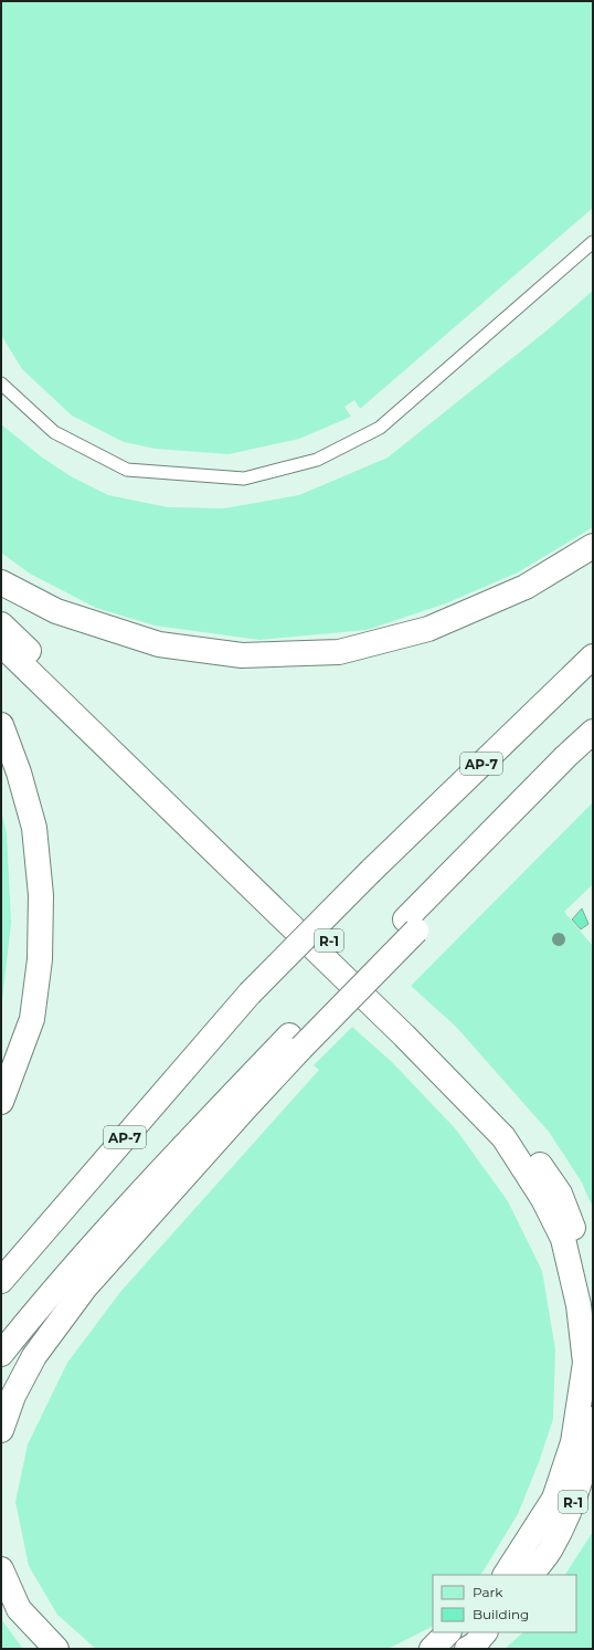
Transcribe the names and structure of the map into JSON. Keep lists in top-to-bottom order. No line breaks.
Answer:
{"streets":{"highway":["AP-7","R-1"]},"legend":["Park","Building"]}
